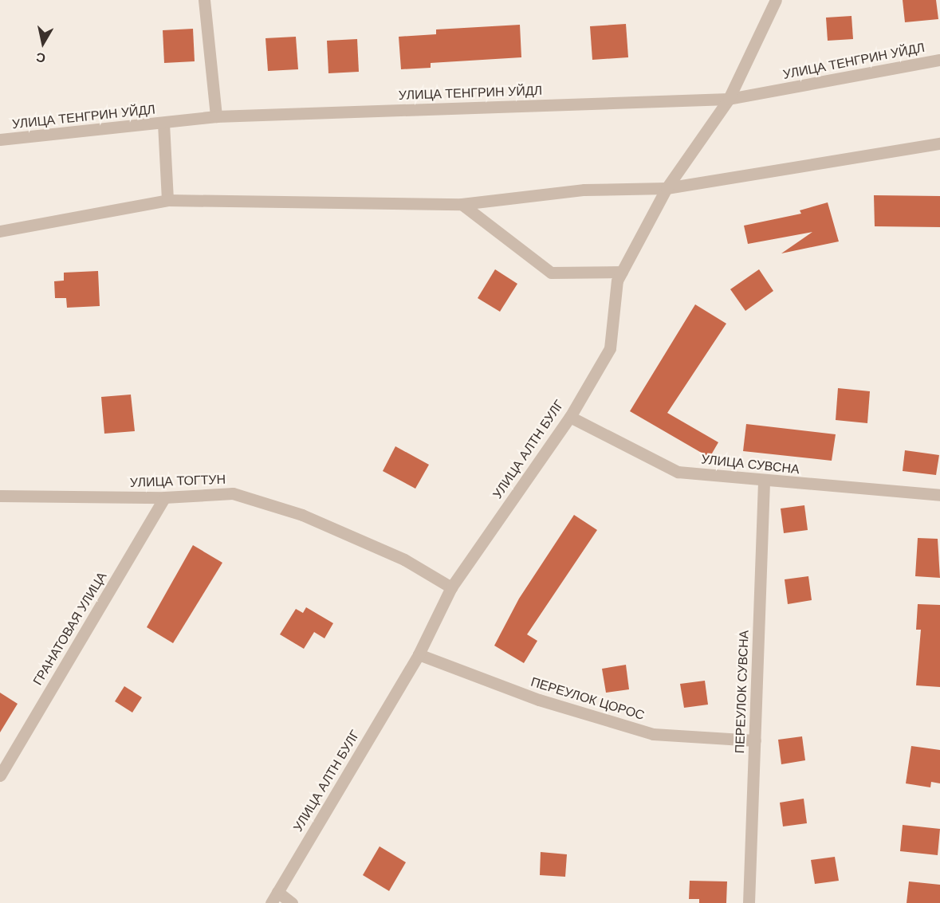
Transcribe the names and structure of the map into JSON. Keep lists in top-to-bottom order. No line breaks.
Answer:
{"streets":{"street":["УЛИЦА ТЕНГРИН УЙДЛ","УЛИЦА АЛТН БУЛГ","УЛИЦА СУВСНА","УЛИЦА ТОГТУН","ГРАНАТОВАЯ УЛИЦА","ПЕРЕУЛОК СУВСНА","ПЕРЕУЛОК ЦОРОС"]},"crossings":[["УЛИЦА ТЕНГРИН УЙДЛ","УЛИЦА АЛТН БУЛГ"],["УЛИЦА АЛТН БУЛГ","УЛИЦА СУВСНА"],["УЛИЦА АЛТН БУЛГ","УЛИЦА ТОГТУН"],["УЛИЦА АЛТН БУЛГ","ПЕРЕУЛОК ЦОРОС"],["УЛИЦА СУВСНА","ПЕРЕУЛОК СУВСНА"],["УЛИЦА ТОГТУН","ГРАНАТОВАЯ УЛИЦА"],["ПЕРЕУЛОК СУВСНА","ПЕРЕУЛОК ЦОРОС"]],"north":"bottom"}
